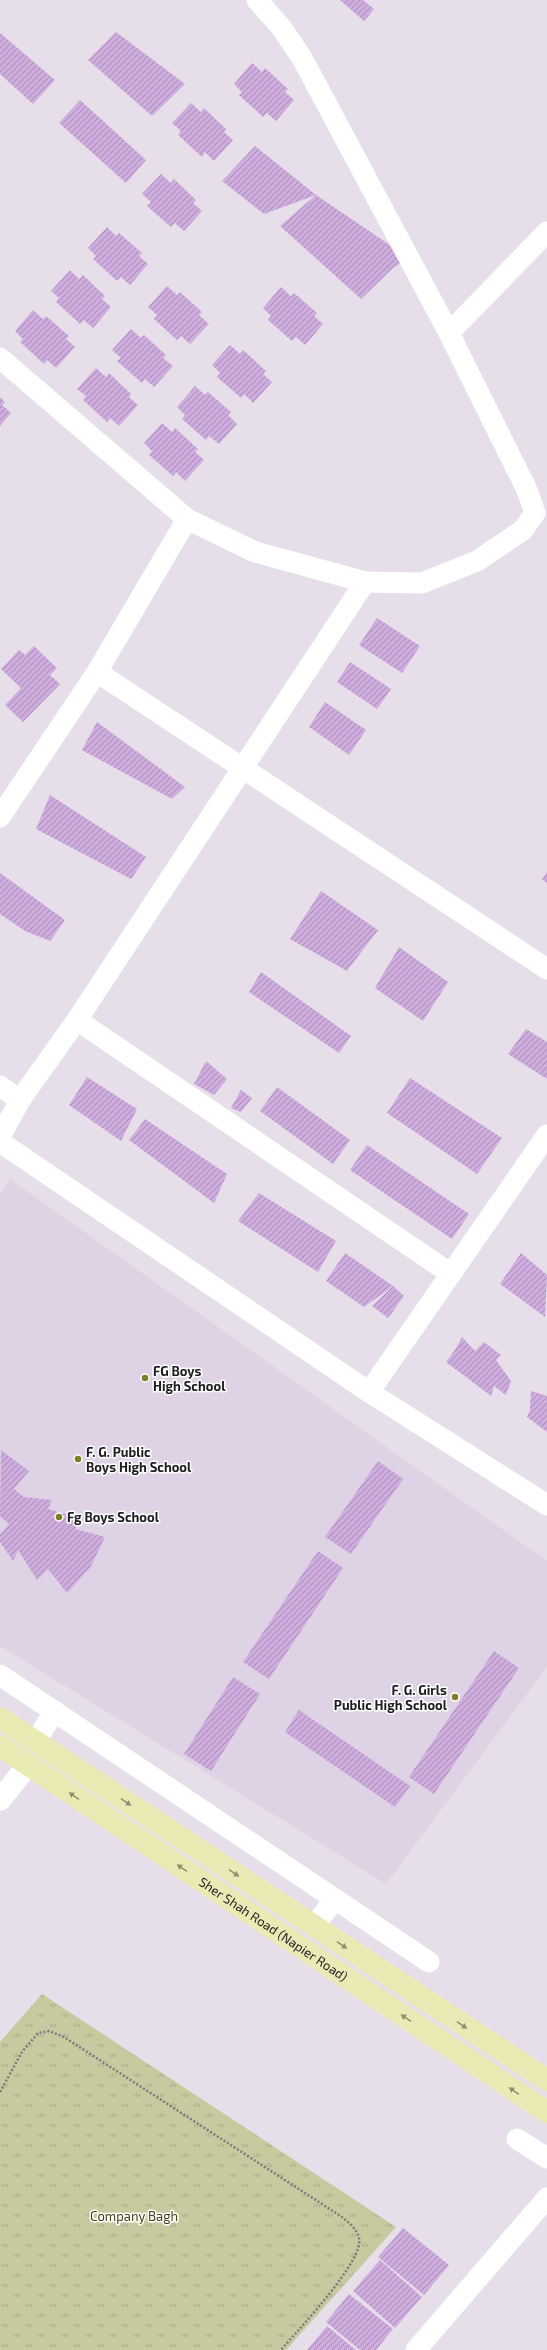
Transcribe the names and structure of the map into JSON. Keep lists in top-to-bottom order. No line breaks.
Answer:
{"streets":{"main road":["Sher Shah Road (Napier Road)"]},"parks":["Company Bagh"],"places":["FG Boys High School","F. G. Public Boys High School","Fg Boys School","F. G. Girls Public High School"]}
